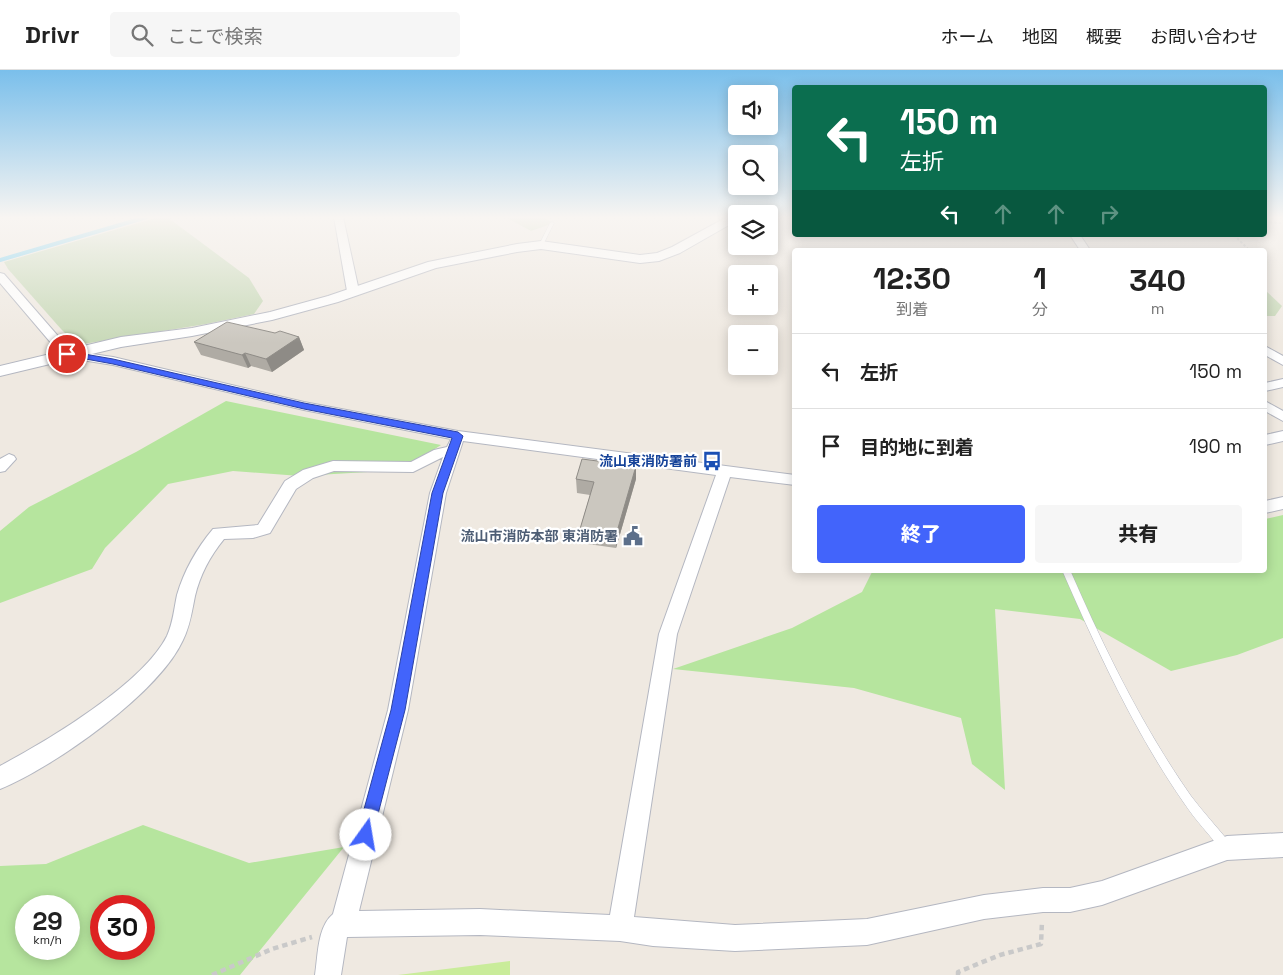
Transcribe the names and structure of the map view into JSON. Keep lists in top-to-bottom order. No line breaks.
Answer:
{"places":{"bus stop":["流山東消防署前"],"public building":["流山市消防本部 東消防署"]},"page":{"header":"Drivr","search":"ここで検索","nav":["ホーム","地図","概要","お問い合わせ"],"map_buttons":["+","−"],"turn":["150 m","左折"],"eta":["12:30","到着","1","分","340","m"],"list":[{"name":"左折","value":"150 m"},{"name":"目的地に到着","value":"190 m"}],"buttons":["終了","共有"],"speed":"29 km/h","limit":"30"}}
